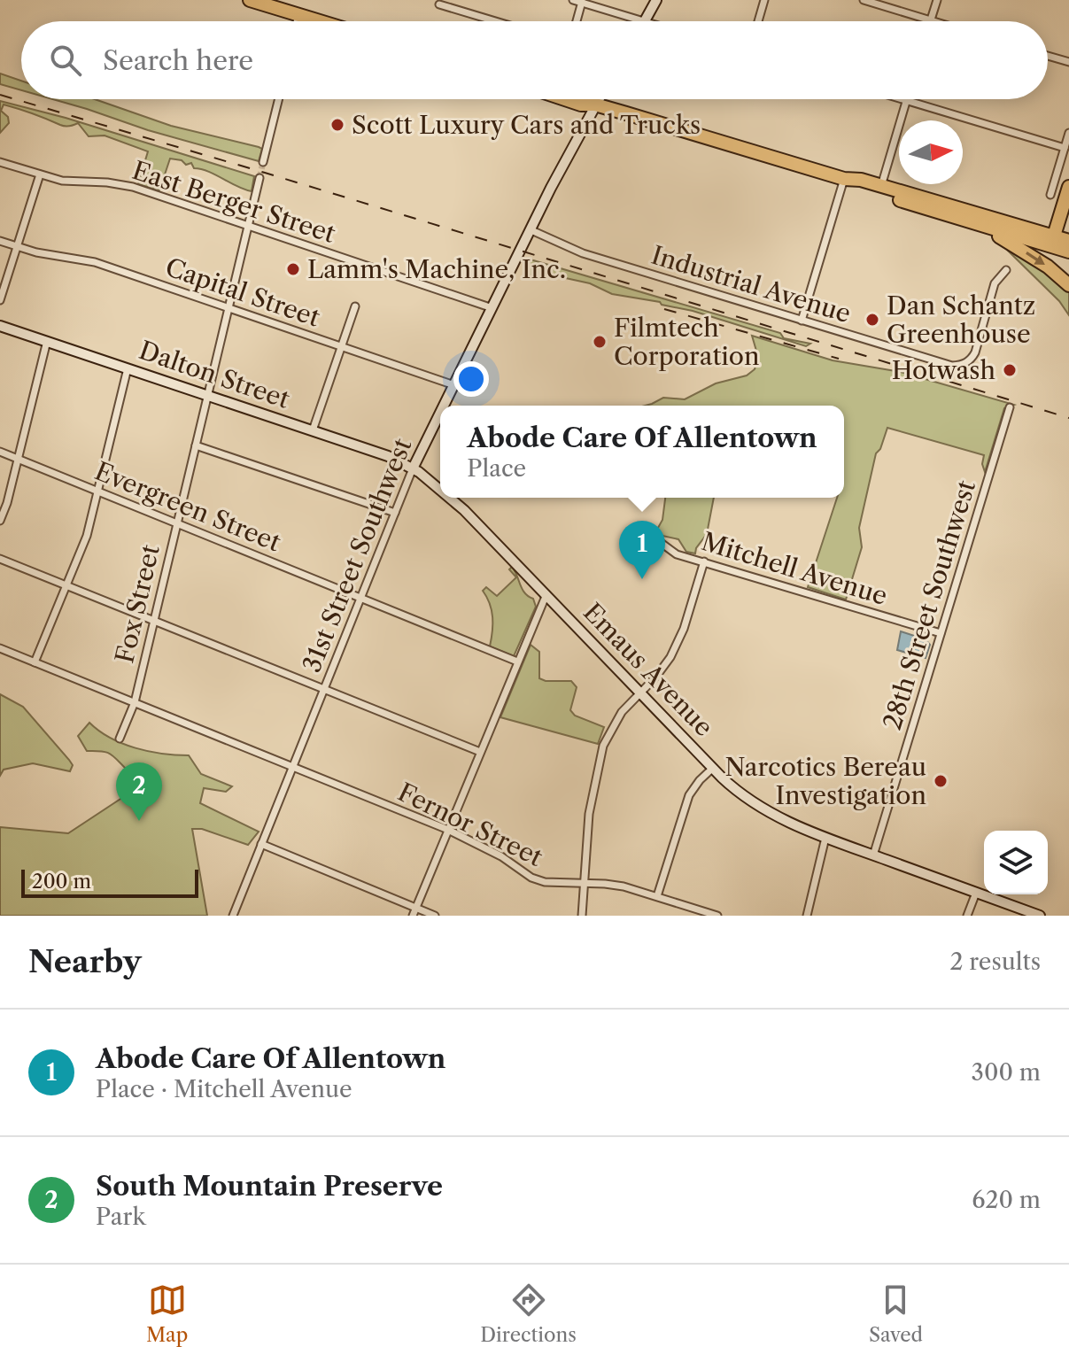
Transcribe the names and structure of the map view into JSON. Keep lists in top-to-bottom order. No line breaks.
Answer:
{"streets":{"main road":["Dalton Street","31st Street Southwest","Emaus Avenue"],"street":["East Berger Street","Industrial Avenue","Capital Street","Evergreen Street","Mitchell Avenue","Fox Street","28th Street Southwest","Fernor Street"]},"crossings":[["East Berger Street","31st Street Southwest"],["East Berger Street","Fox Street"],["Industrial Avenue","31st Street Southwest"],["Capital Street","31st Street Southwest"],["Capital Street","Fox Street"],["Dalton Street","31st Street Southwest"],["Dalton Street","Fox Street"],["Dalton Street","Emaus Avenue"],["Evergreen Street","31st Street Southwest"],["Evergreen Street","Fox Street"],["31st Street Southwest","Emaus Avenue"],["31st Street Southwest","Fernor Street"],["Mitchell Avenue","28th Street Southwest"],["Fox Street","Fernor Street"],["28th Street Southwest","Emaus Avenue"]],"places":["Scott Luxury Cars and Trucks","Lamm's Machine, Inc.","Dan Schantz Greenhouse","Filmtech Corporation","Hotwash","Narcotics Bereau Investigation"],"scale_bar":"200 m","north":"right","page":{"search":"Search here","popup":["Abode Care Of Allentown","Place"],"pins":["1","2"],"scale":"200 m","heading":["Nearby","2 results"],"list":[{"mark":"1","name":"Abode Care Of Allentown","note":"Place · Mitchell Avenue","value":"300 m"},{"mark":"2","name":"South Mountain Preserve","note":"Park","value":"620 m"}],"nav":["Map","Directions","Saved"]}}
